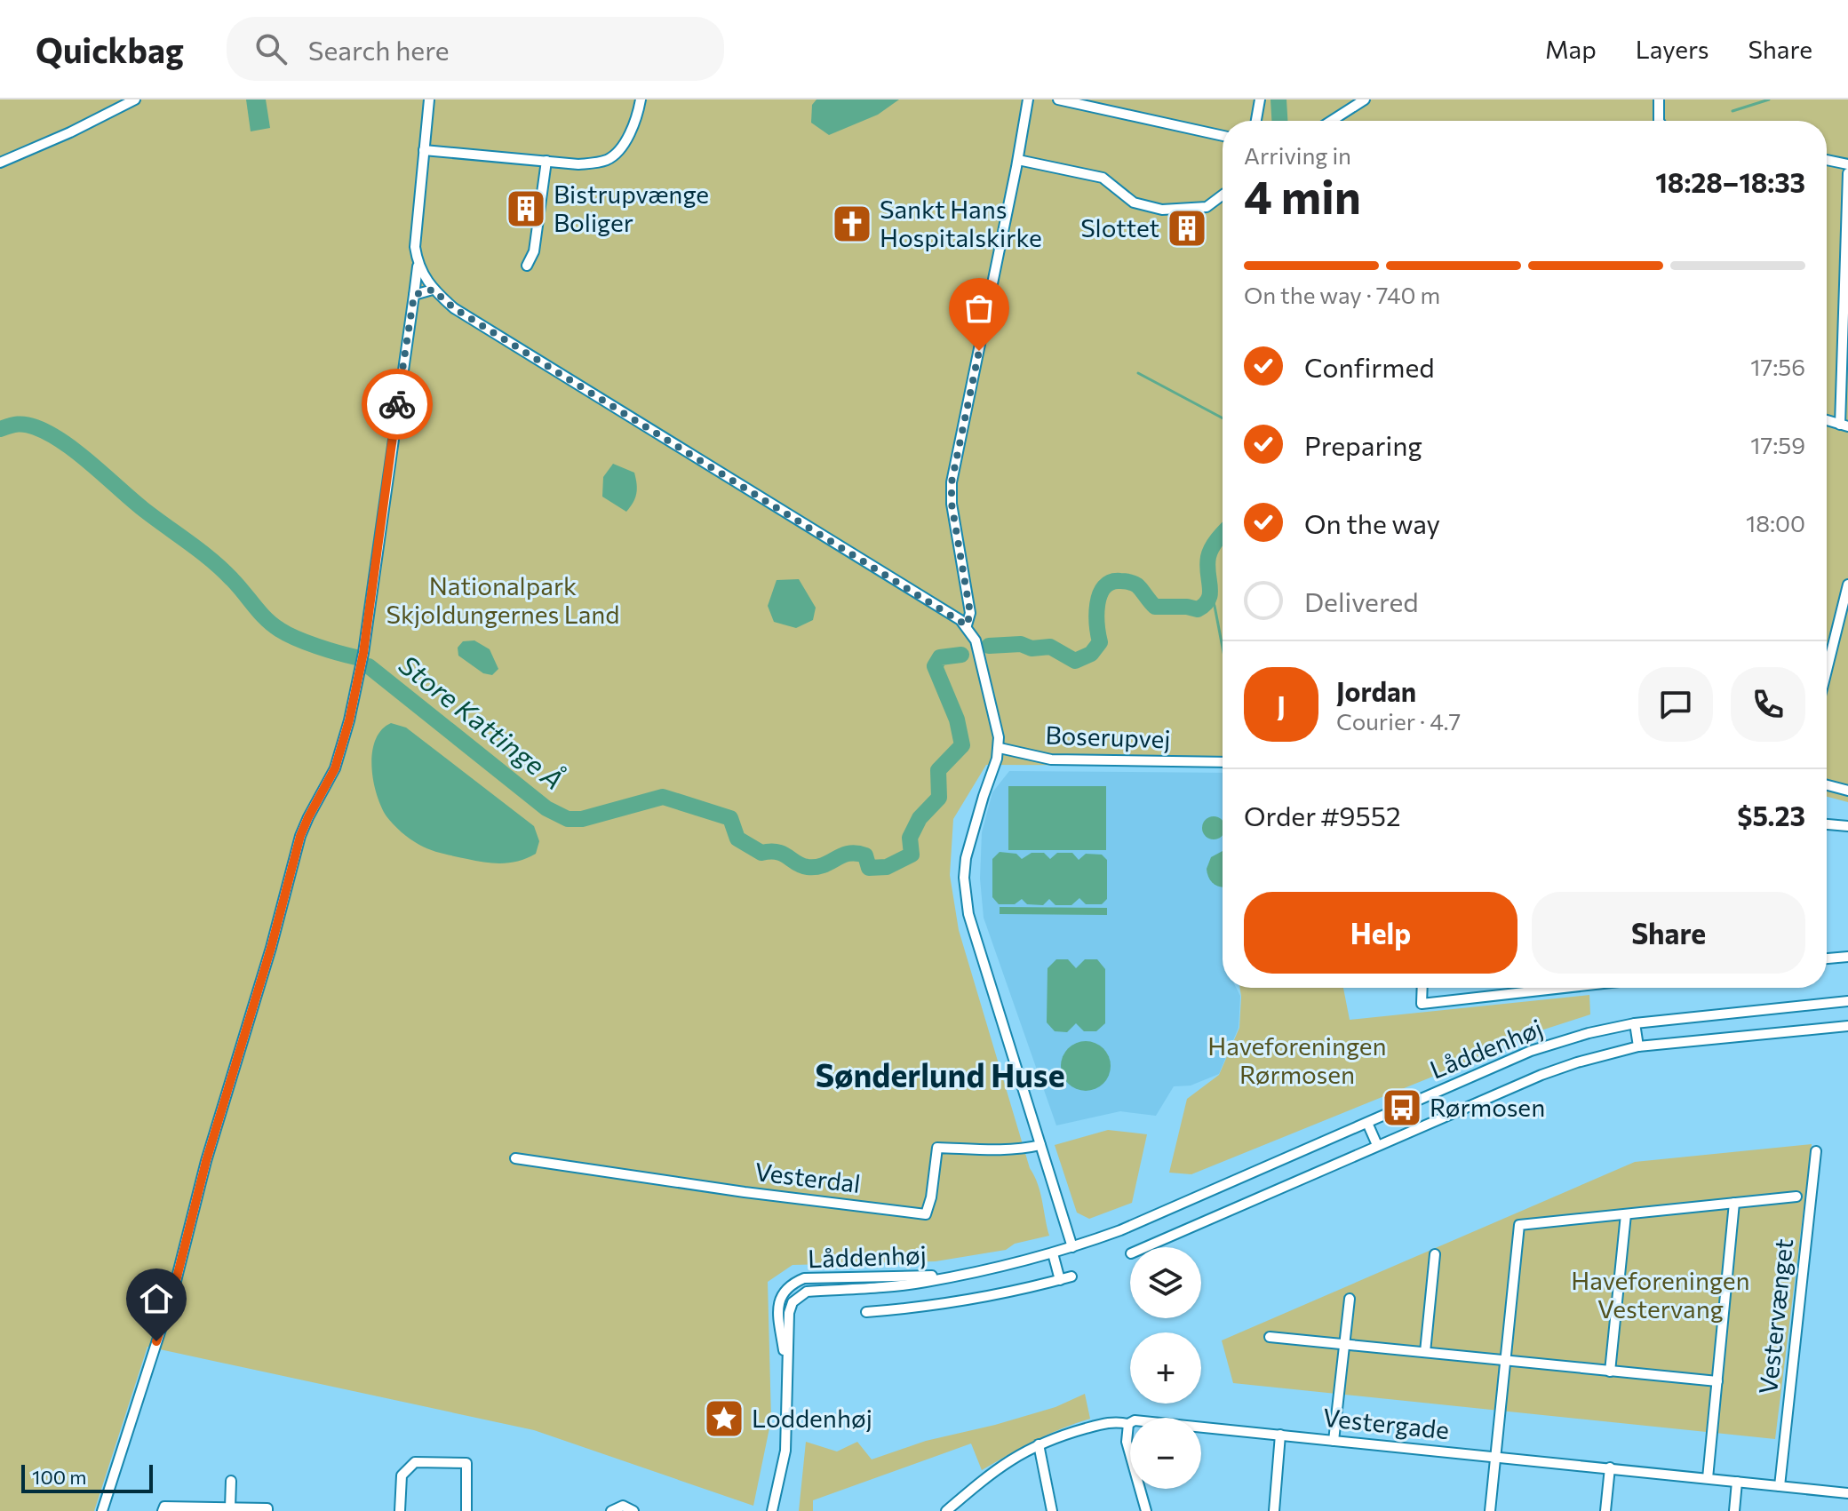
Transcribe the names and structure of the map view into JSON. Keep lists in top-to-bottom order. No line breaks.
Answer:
{"streets":{"street":["Boserupvej","Låddenhøj","Vesterdal","Vestervænget","Vestergade"]},"crossings":[["Vestervænget","Vestergade"]],"districts":["Sønderlund Huse"],"water":["Store Kattinge Å"],"parks":["Nationalpark Skjoldungernes Land","Haveforeningen Rørmosen","Haveforeningen Vestervang"],"places":{"building":["Bistrupvænge Boliger","Slottet"],"church":["Sankt Hans Hospitalskirke"],"bus stop":["Rørmosen"],"place":["Loddenhøj"]},"scale_bar":"100 m","page":{"header":"Quickbag","search":"Search here","nav":["Map","Layers","Share"],"heading":["4 min","Arriving in","18:28–18:33"],"panel":["Jordan","Courier · 4.7","Order #9552","$5.23"],"bar":"On the way · 740 m","list":[["Confirmed","17:56"],["Preparing","17:59"],["On the way","18:00"],"Delivered"],"round":"J","buttons":["Help","Share"],"map_buttons":["+","−"],"scale":"100 m"}}
